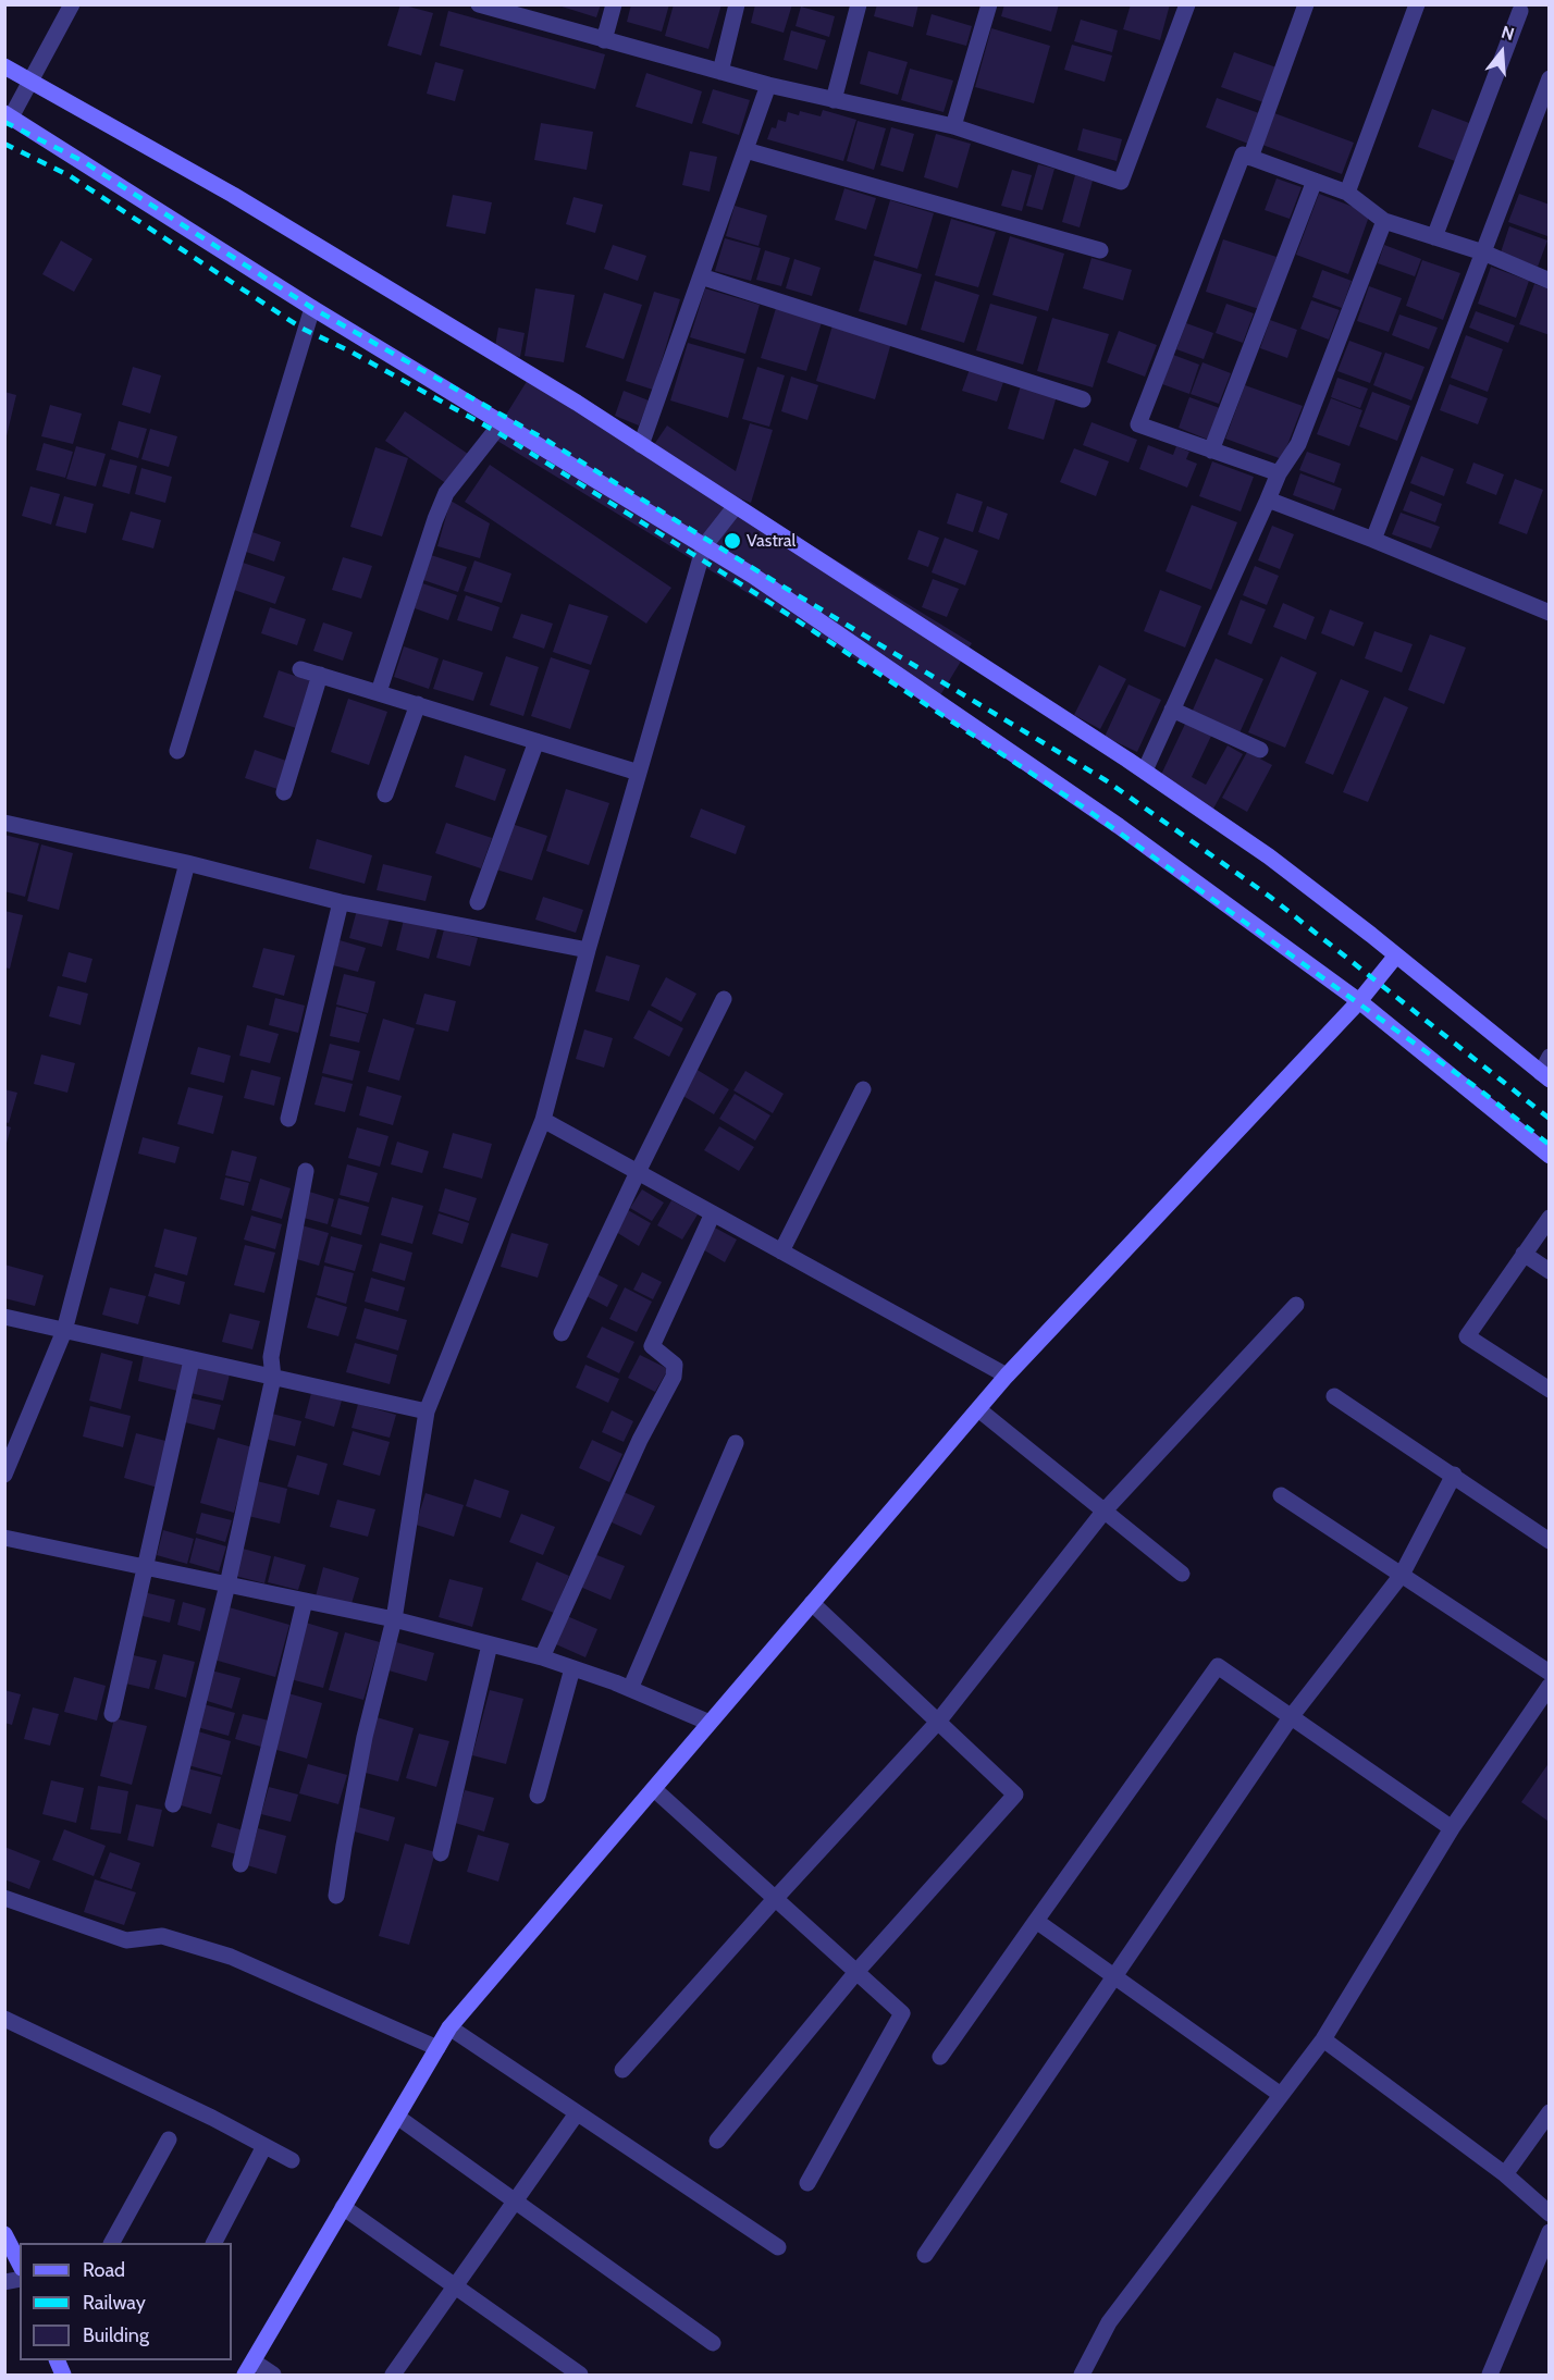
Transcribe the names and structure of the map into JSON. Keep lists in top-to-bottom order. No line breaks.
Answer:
{"places":["Vastral"],"legend":["Road","Railway","Building"],"north":"top"}
